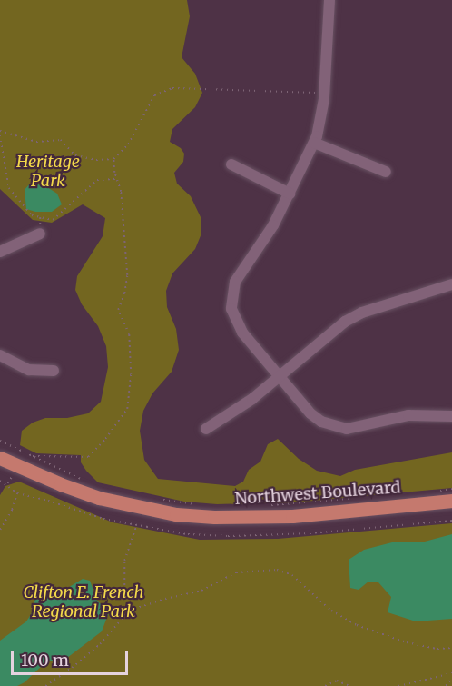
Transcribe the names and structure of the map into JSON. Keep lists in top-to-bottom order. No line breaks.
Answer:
{"streets":{"main road":["Northwest Boulevard"]},"parks":["Heritage Park","Clifton E. French Regional Park"],"scale_bar":"100 m"}
